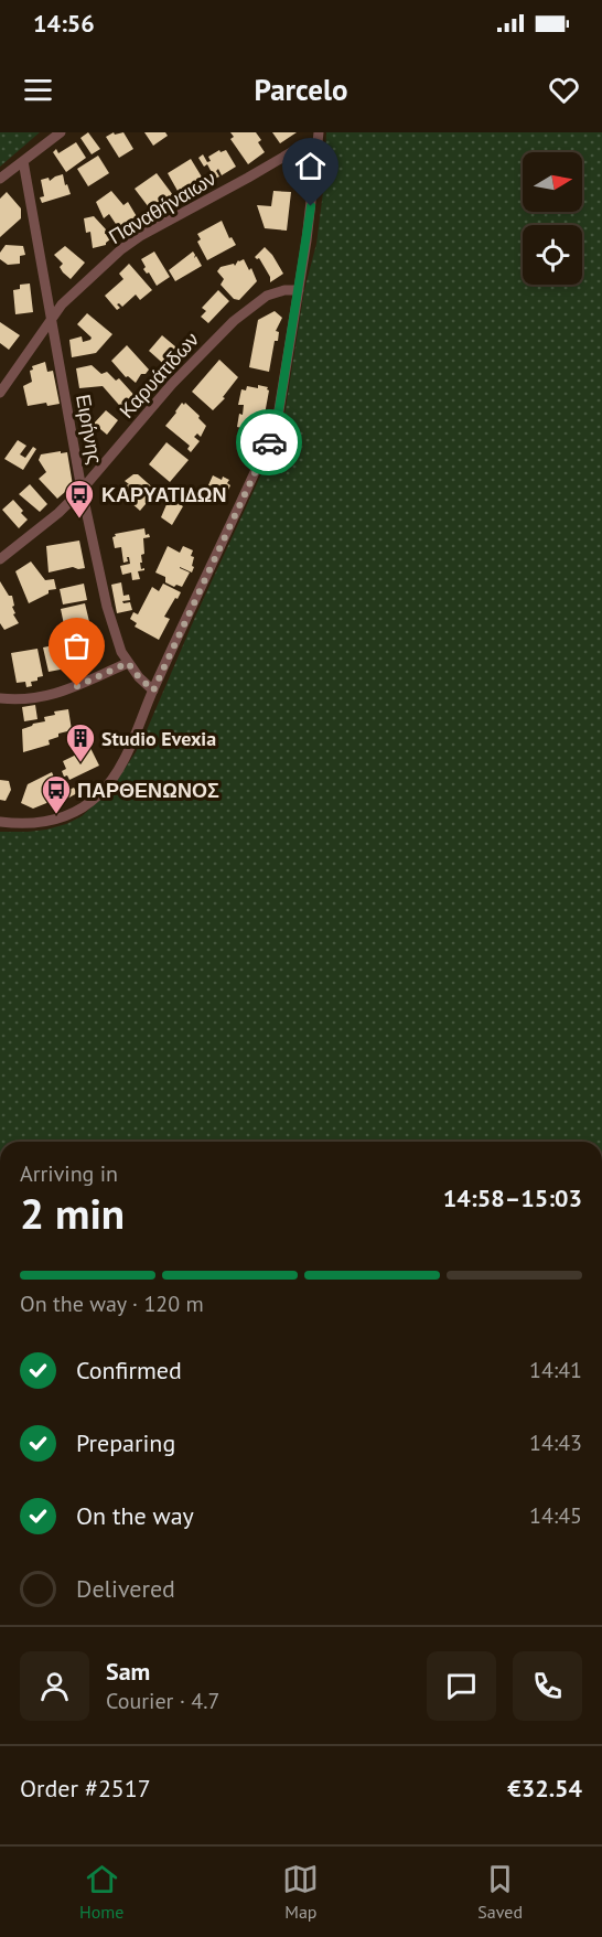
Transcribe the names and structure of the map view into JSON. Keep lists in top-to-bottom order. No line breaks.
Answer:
{"streets":{"street":["Παναθήναιων","Καρυάτιδων","Ειρήνης"]},"crossings":[["Παναθήναιων","Ειρήνης"],["Καρυάτιδων","Ειρήνης"]],"places":{"bus stop":["ΚΑΡΥΑΤΙΔΩΝ","ΠΑΡΘΕΝΩΝΟΣ"],"building":["Studio Evexia"]},"north":"right","page":{"status":"14:56","header":"Parcelo","heading":["2 min","Arriving in","14:58–15:03"],"panel":["Sam","Courier · 4.7","Order #2517","€32.54"],"bar":"On the way · 120 m","list":[["Confirmed","14:41"],["Preparing","14:43"],["On the way","14:45"],"Delivered"],"tabs":["Home","Map","Saved"]}}
